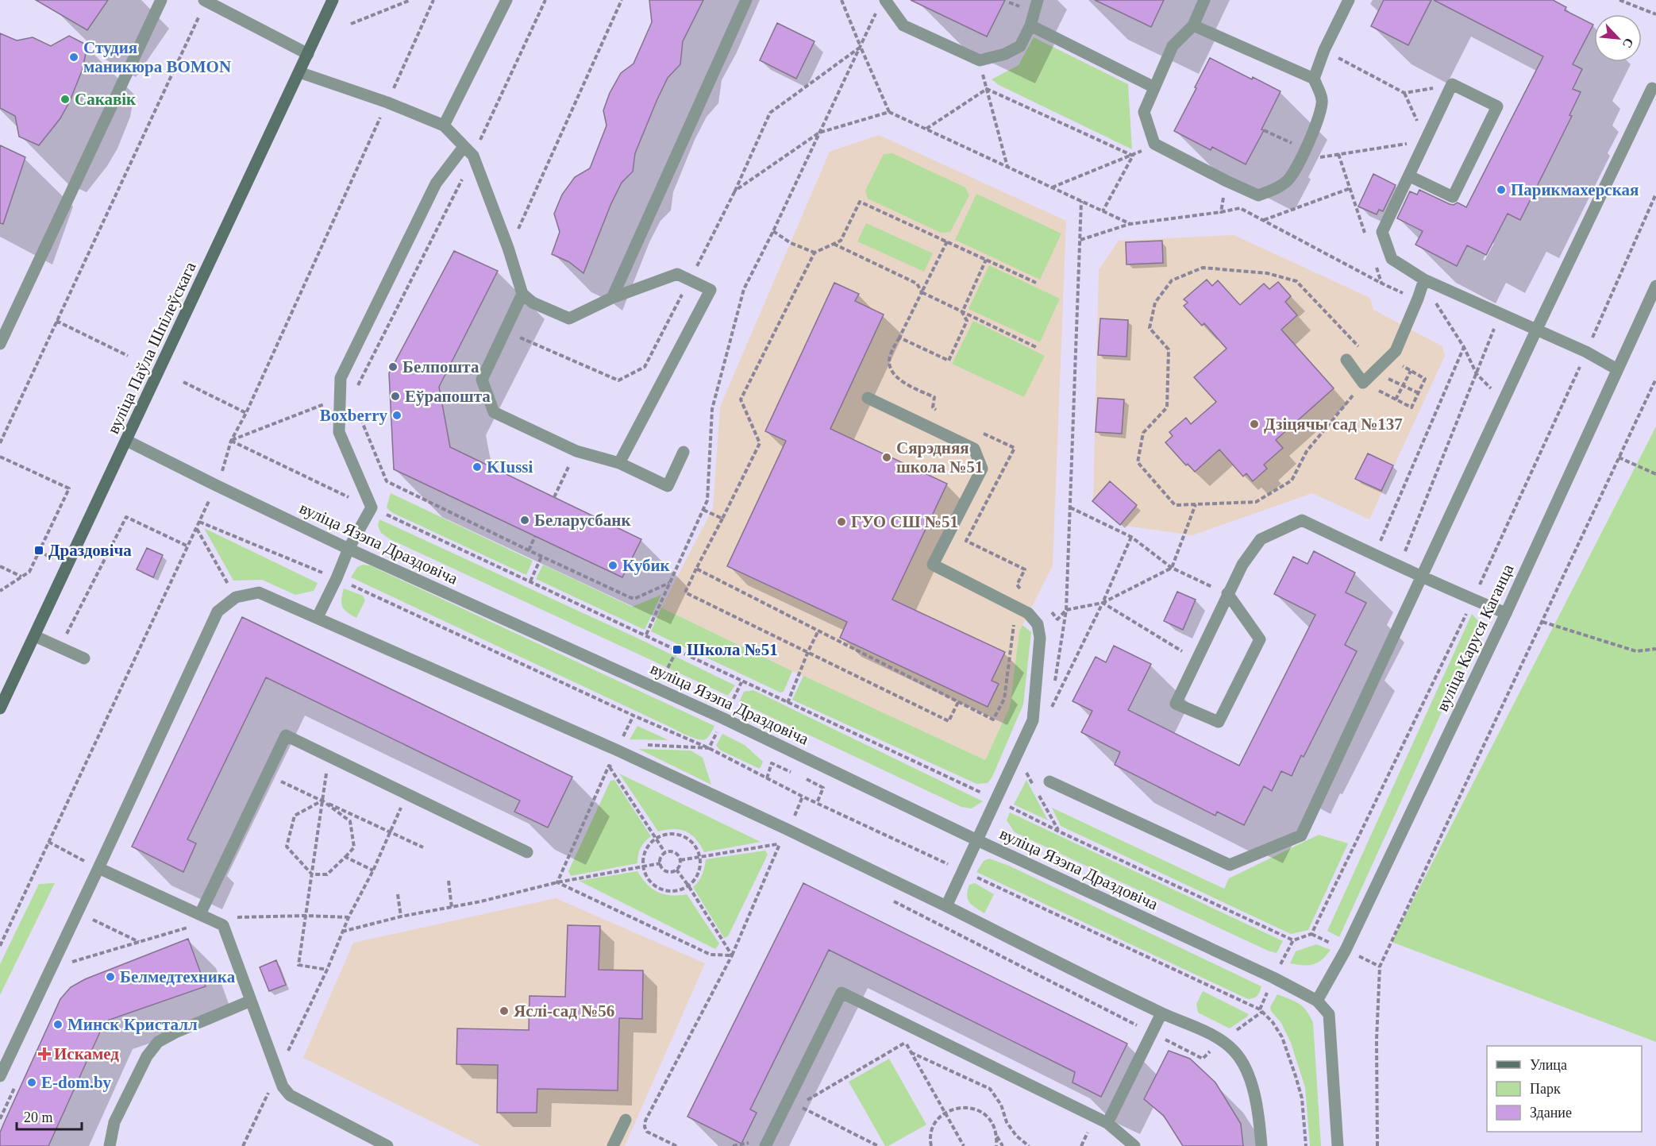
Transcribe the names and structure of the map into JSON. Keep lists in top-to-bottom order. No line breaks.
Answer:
{"streets":{"street":["вуліца Паўла Шпілеўскага","вуліца Язэпа Драздовіча","вуліца Каруся Каганца"]},"crossings":[["вуліца Паўла Шпілеўскага","вуліца Язэпа Драздовіча"],["вуліца Язэпа Драздовіча","вуліца Каруся Каганца"]],"places":{"other":["Студия маникюра BOMON","Сакавік","Парикмахерская","Белпошта","Еўрапошта","Boxberry","Дзіцячы сад №137","Сярэдняя школа №51","KIussi","Беларусбанк","ГУО СШ №51","Кубик","Белмедтехника","Яслі-сад №56","Минск Кристалл","E-dom.by"],"transit":["Драздовіча","Школа №51"],"health":["Искамед"]},"legend":["Улица","Парк","Здание"],"scale_bar":"20 m","north":"bottom right"}
